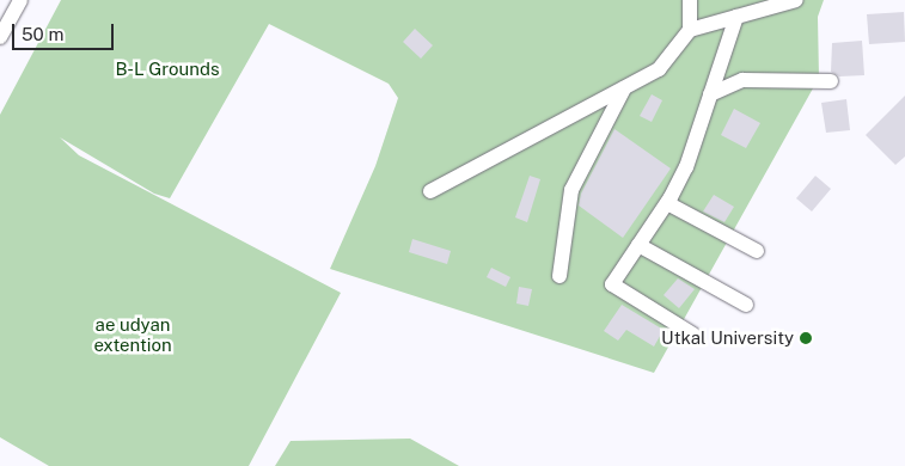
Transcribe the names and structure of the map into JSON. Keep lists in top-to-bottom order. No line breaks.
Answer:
{"parks":["B-L Grounds","ae udyan extention"],"places":["Utkal University"],"scale_bar":"50 m"}
